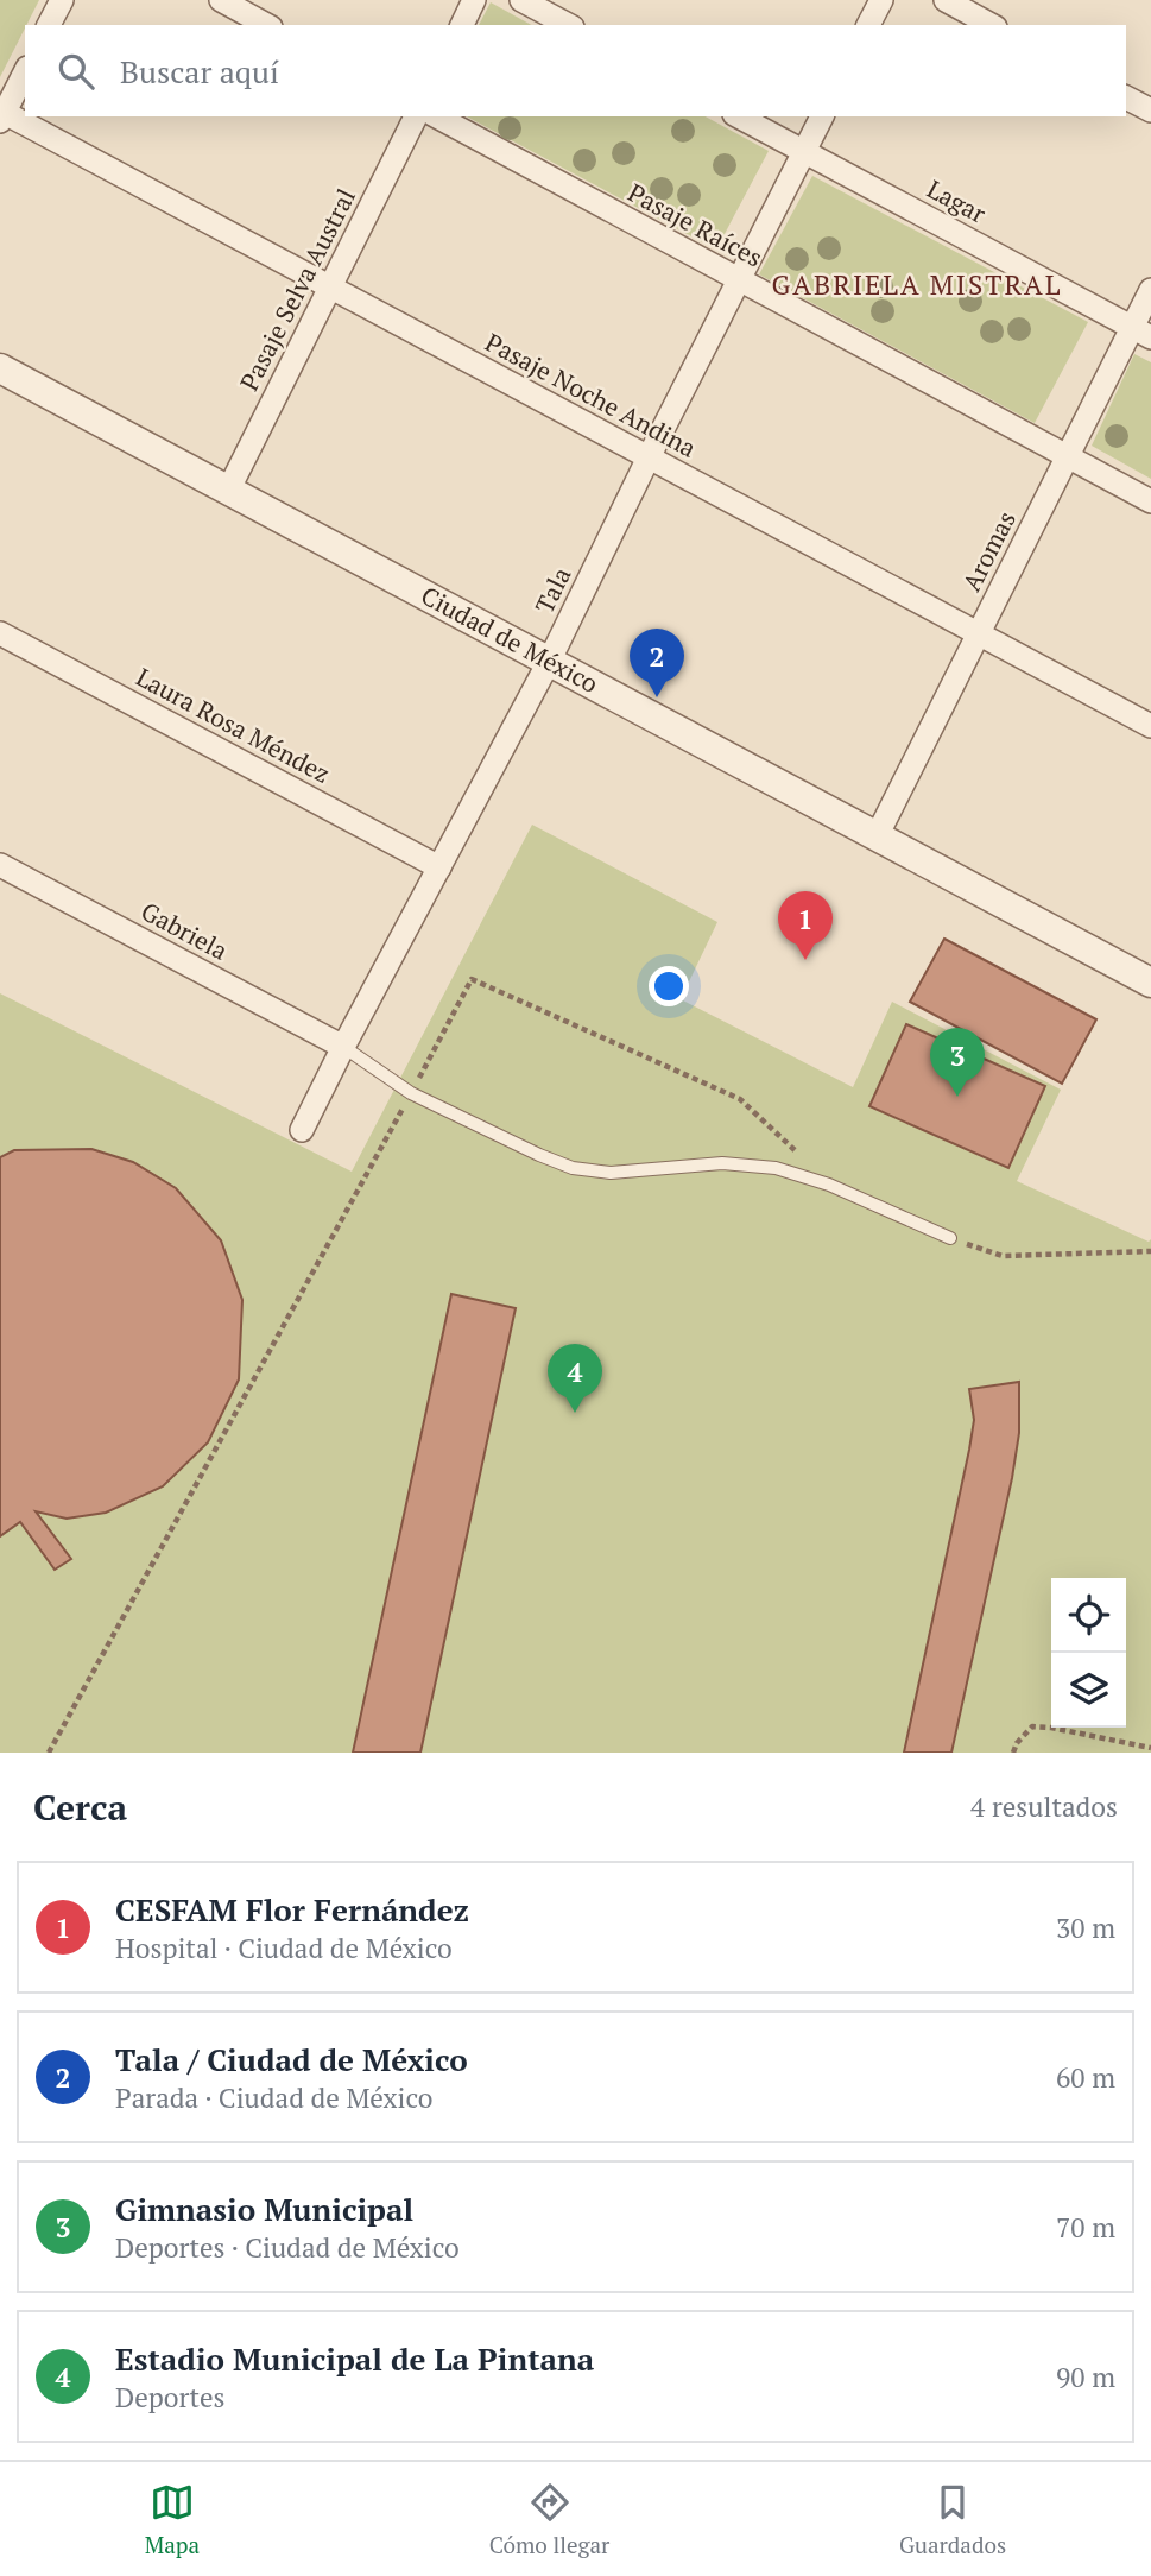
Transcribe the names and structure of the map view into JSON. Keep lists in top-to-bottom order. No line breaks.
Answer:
{"streets":{"street":["Lagar","Pasaje Raíces","Pasaje Selva Austral","Pasaje Noche Andina","Aromas","Tala","Ciudad de México","Laura Rosa Méndez","Gabriela"]},"crossings":[["Lagar","Aromas"],["Lagar","Tala"],["Pasaje Raíces","Aromas"],["Pasaje Raíces","Tala"],["Pasaje Selva Austral","Pasaje Noche Andina"],["Pasaje Selva Austral","Ciudad de México"],["Pasaje Noche Andina","Aromas"],["Pasaje Noche Andina","Tala"],["Aromas","Ciudad de México"],["Tala","Ciudad de México"],["Tala","Laura Rosa Méndez"],["Tala","Gabriela"]],"districts":["GABRIELA MISTRAL"],"page":{"search":"Buscar aquí","pins":["2","1","3","4"],"heading":["Cerca","4 resultados"],"list":[{"mark":"1","name":"CESFAM Flor Fernández","note":"Hospital · Ciudad de México","value":"30 m"},{"mark":"2","name":"Tala / Ciudad de México","note":"Parada · Ciudad de México","value":"60 m"},{"mark":"3","name":"Gimnasio Municipal","note":"Deportes · Ciudad de México","value":"70 m"},{"mark":"4","name":"Estadio Municipal de La Pintana","note":"Deportes","value":"90 m"}],"nav":["Mapa","Cómo llegar","Guardados"]}}
